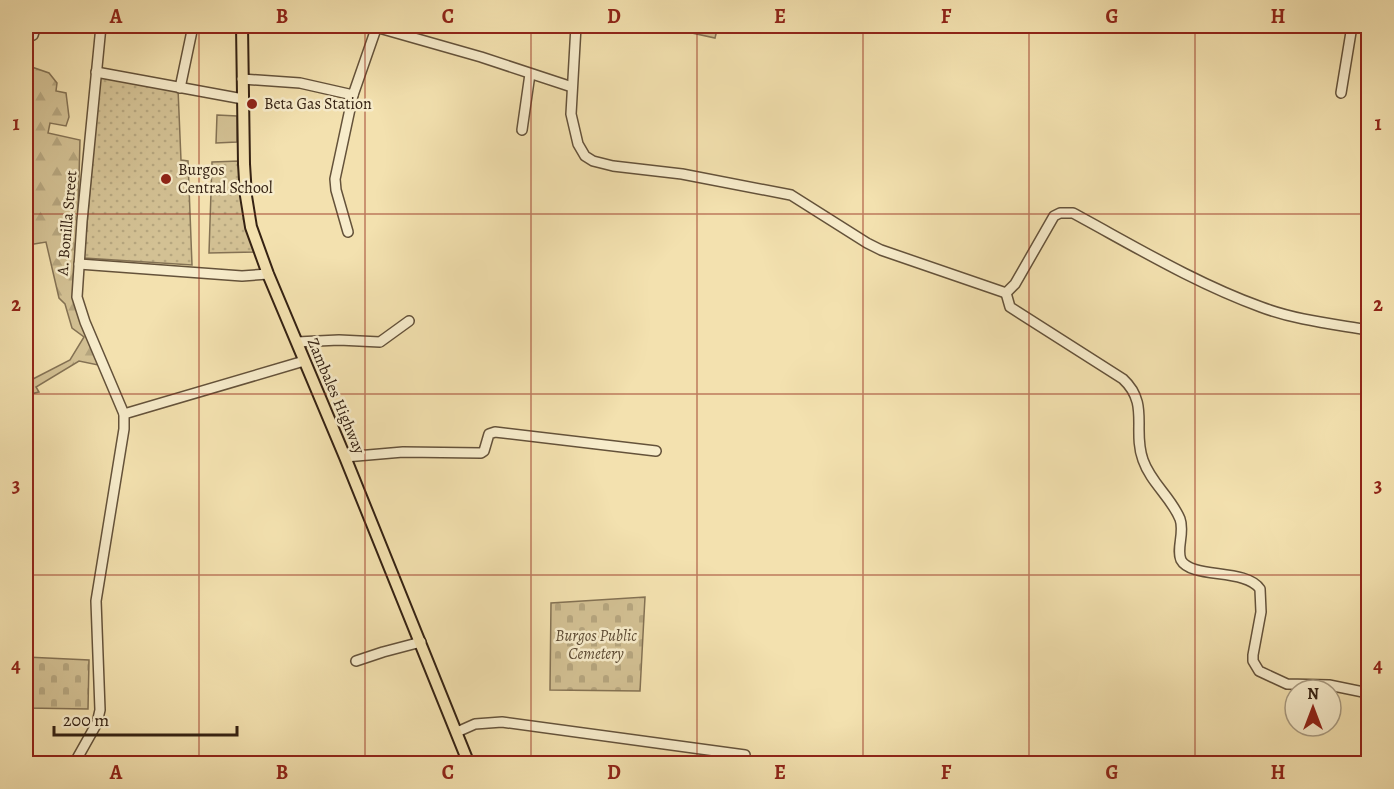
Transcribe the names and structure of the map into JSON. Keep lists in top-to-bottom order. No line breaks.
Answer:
{"streets":{"main road":["Zambales Highway"],"street":["A. Bonilla Street"]},"parks":["Burgos Public Cemetery"],"places":["Beta Gas Station","Burgos Central School"],"scale_bar":"200 m","north":"top","grid":{"columns":["A","B","C","D","E","F","G","H"],"rows":["1","2","3","4"]}}
